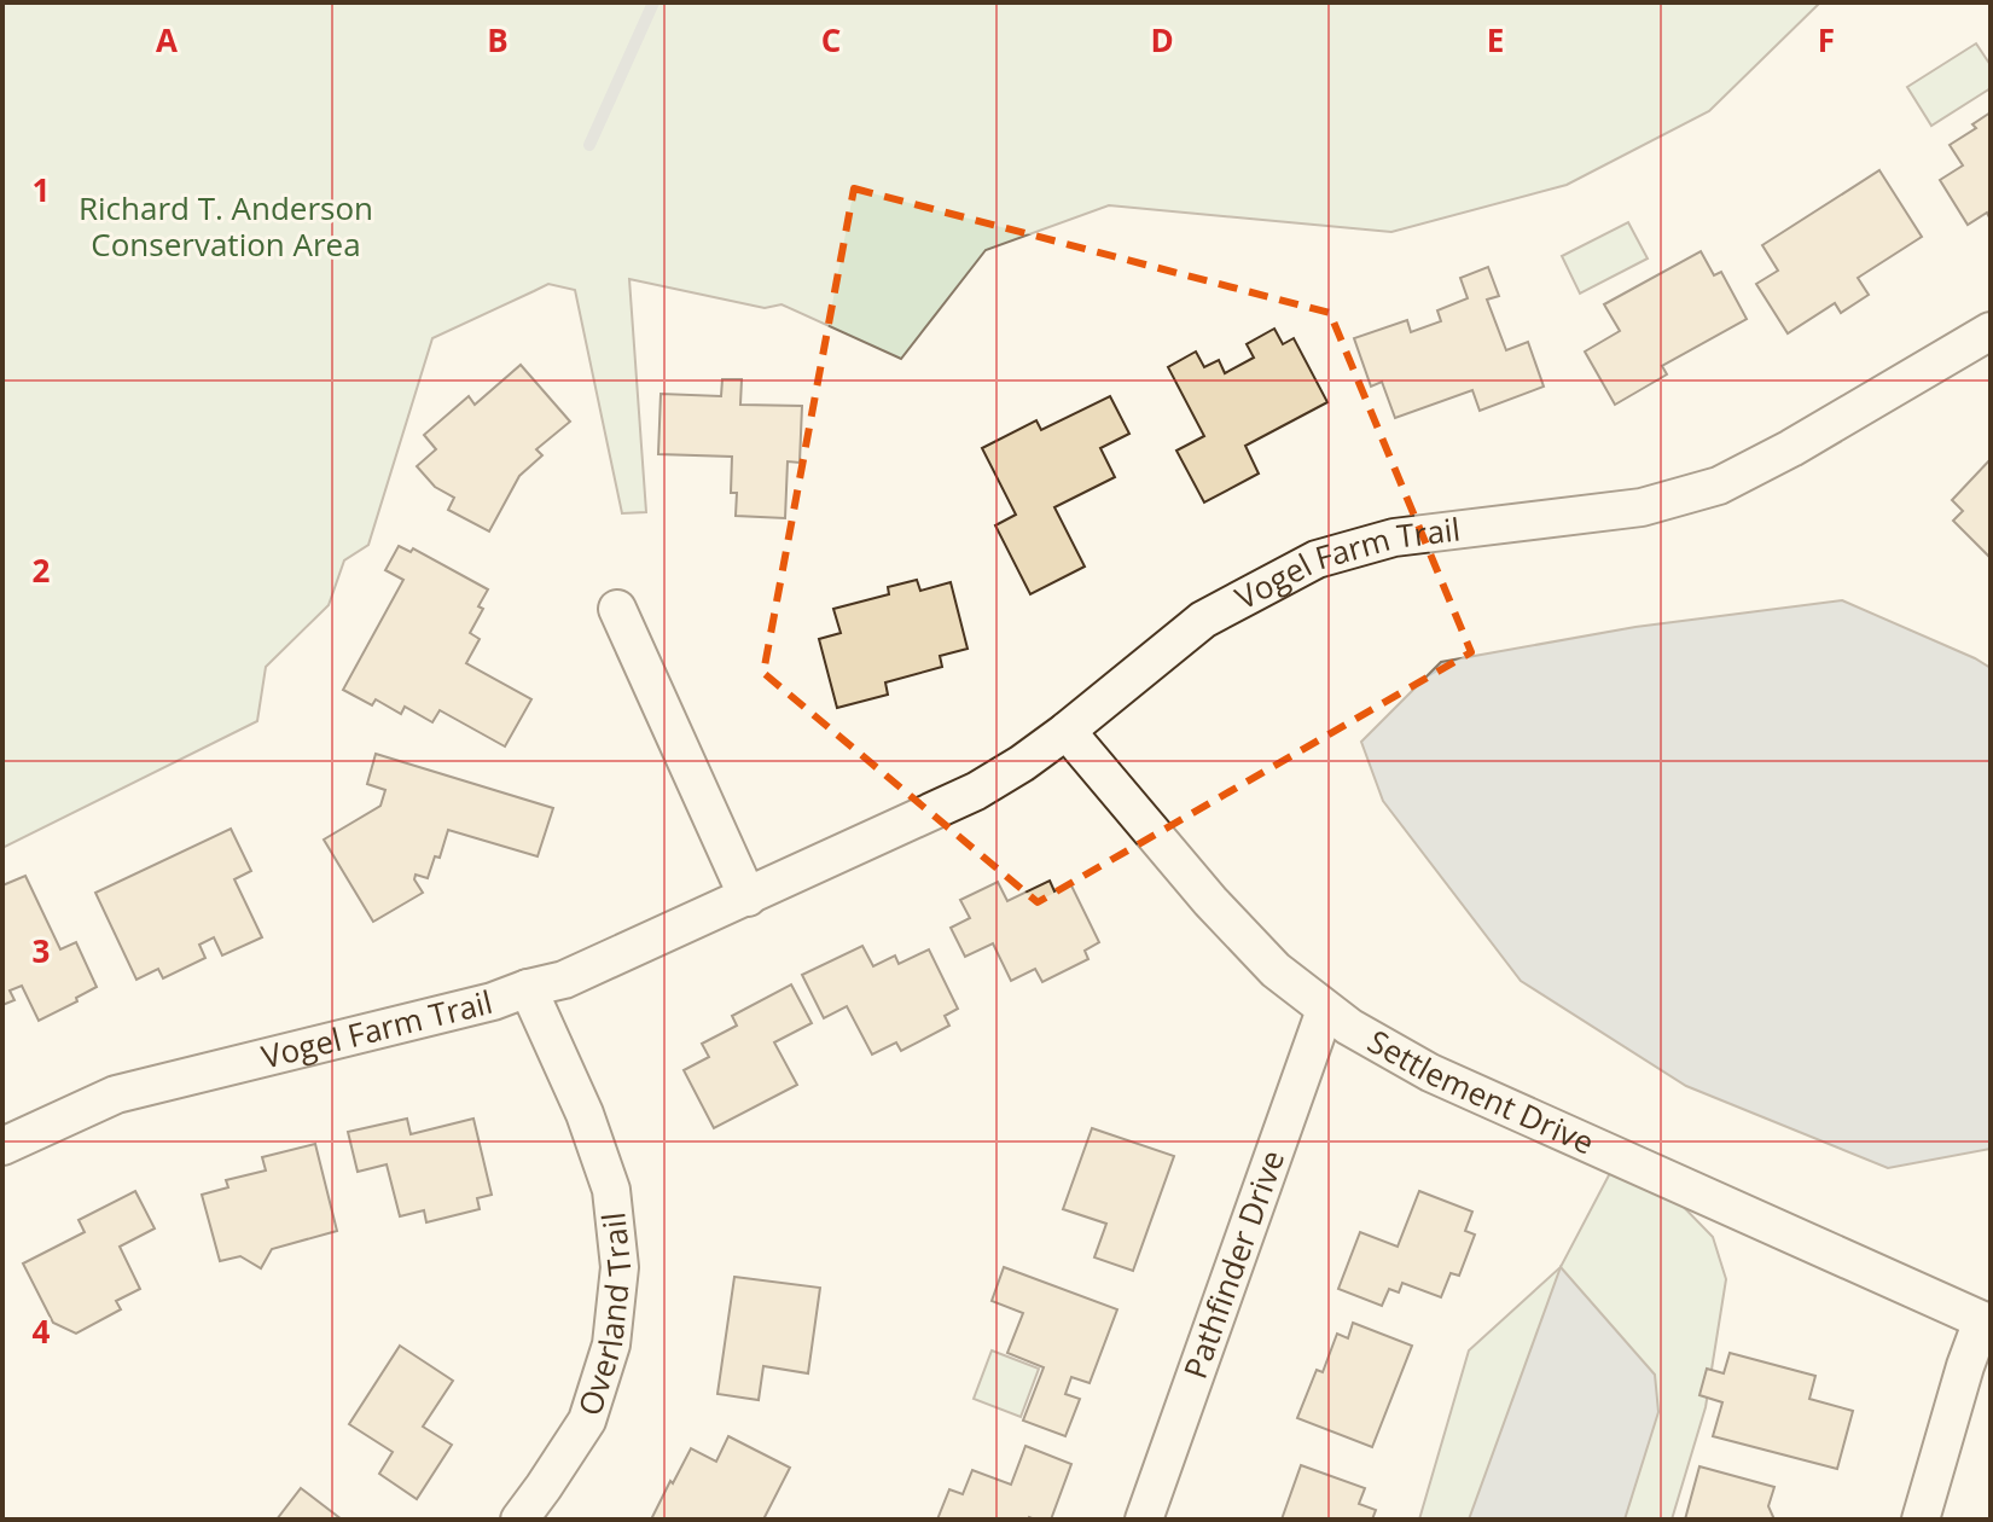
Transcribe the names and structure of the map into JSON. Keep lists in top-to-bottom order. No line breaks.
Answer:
{"streets":{"street":["Vogel Farm Trail","Settlement Drive","Pathfinder Drive","Overland Trail"]},"crossings":[["Vogel Farm Trail","Settlement Drive"],["Vogel Farm Trail","Overland Trail"],["Settlement Drive","Pathfinder Drive"]],"parks":["Richard T. Anderson Conservation Area"],"grid":{"columns":["A","B","C","D","E","F"],"rows":["1","2","3","4"]}}
